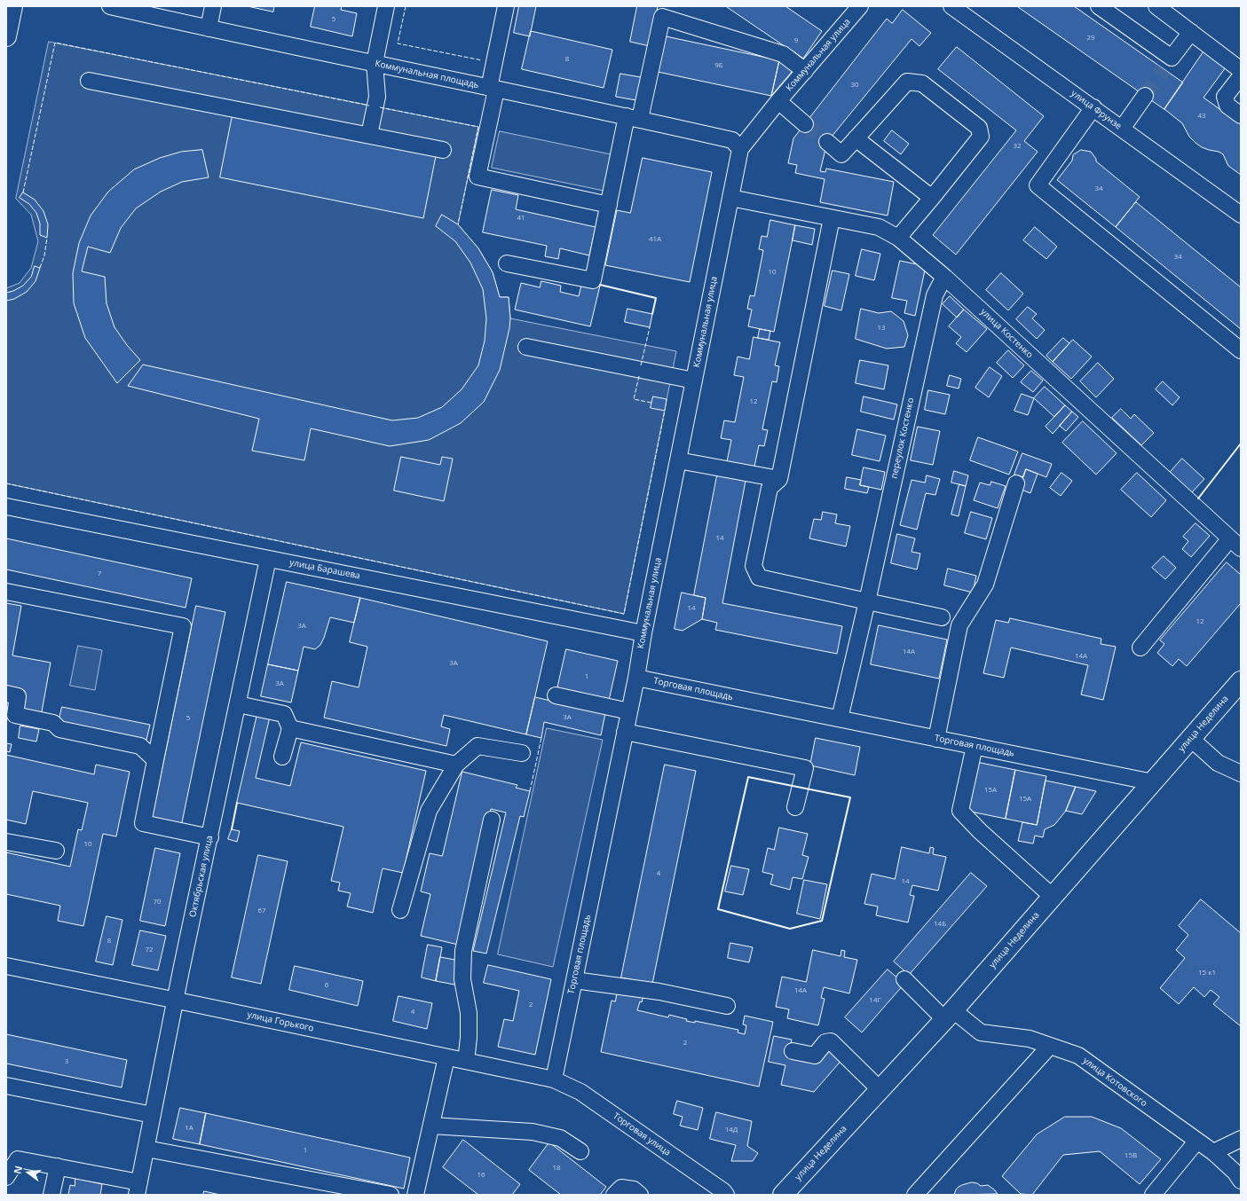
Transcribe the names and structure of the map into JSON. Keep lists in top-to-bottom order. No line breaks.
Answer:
{"streets":{"main road":["улица Неделина"],"street":["Коммунальная улица","Коммунальная площадь","улица Фрунзе","улица Костенко","переулок Костенко","улица Барашева","Торговая площадь","Октябрьская улица","улица Горького","улица Котовского","Торговая улица"]},"crossings":[["Коммунальная улица","Коммунальная площадь"],["Коммунальная улица","улица Костенко"],["Коммунальная улица","улица Барашева"],["Коммунальная улица","Торговая площадь"],["улица Костенко","переулок Костенко"],["переулок Костенко","Торговая площадь"],["улица Барашева","Октябрьская улица"],["Торговая площадь","улица Неделина"],["Торговая площадь","улица Горького"],["Торговая площадь","Торговая улица"],["улица Неделина","улица Котовского"],["Октябрьская улица","улица Горького"],["улица Горького","Торговая улица"]],"house_numbers":["5","29","9","8","9Б","30","43","32","34","41","41А","34","10","13","12","14","7","14","12","3А","14А","14А","3А","1","3А","3А","5","15А","15А","10","4","14","70","67","14Б","8","72","15 к1","6","14А","14Г","2","4","2","3","1А","14Д","1","15В","18","16"],"north":"left"}
